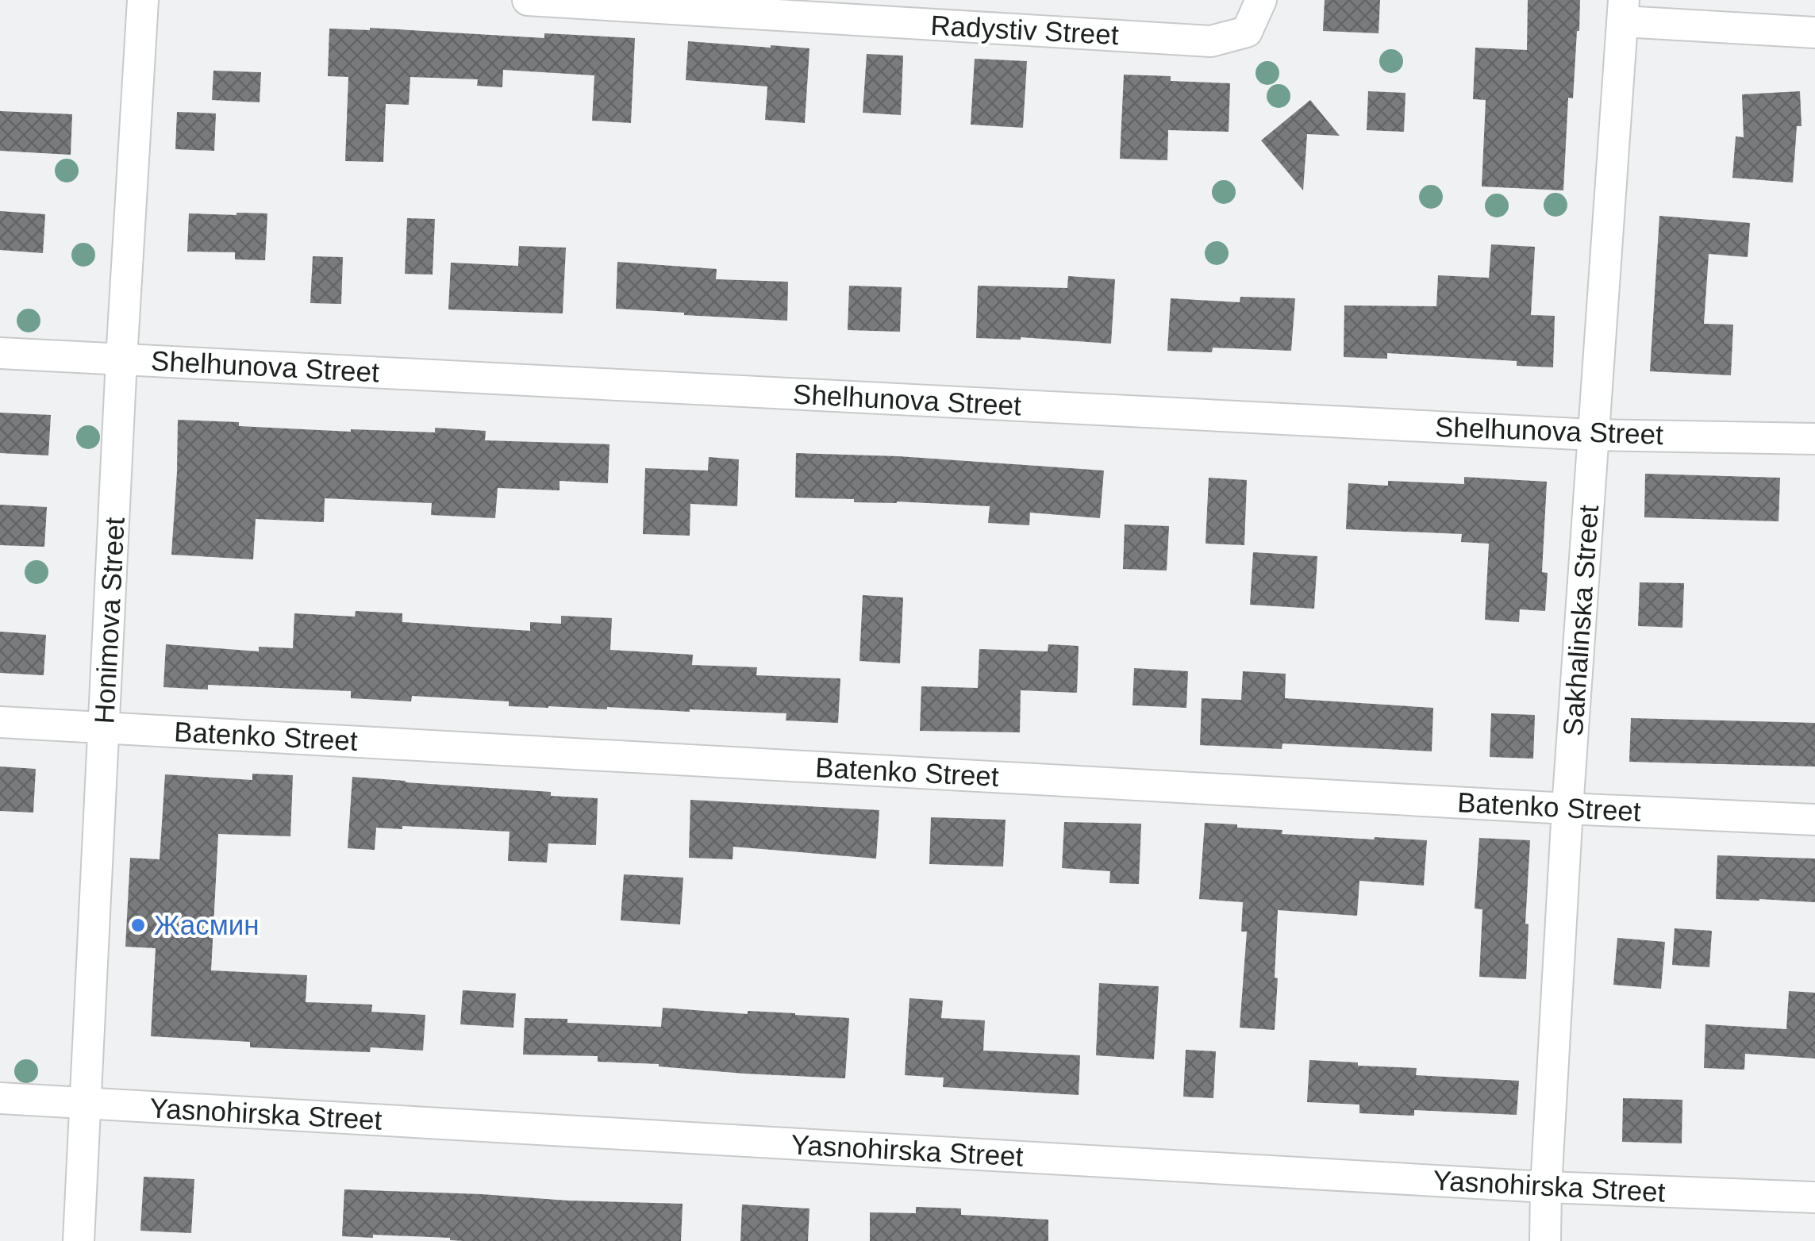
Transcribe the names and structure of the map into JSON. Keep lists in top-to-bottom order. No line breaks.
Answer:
{"streets":{"street":["Radystiv Street","Shelhunova Street","Honimova Street","Sakhalinska Street","Batenko Street","Yasnohirska Street"]},"crossings":[["Shelhunova Street","Honimova Street"],["Shelhunova Street","Sakhalinska Street"],["Honimova Street","Batenko Street"],["Honimova Street","Yasnohirska Street"],["Sakhalinska Street","Batenko Street"],["Sakhalinska Street","Yasnohirska Street"]],"places":["Жасмин"]}
